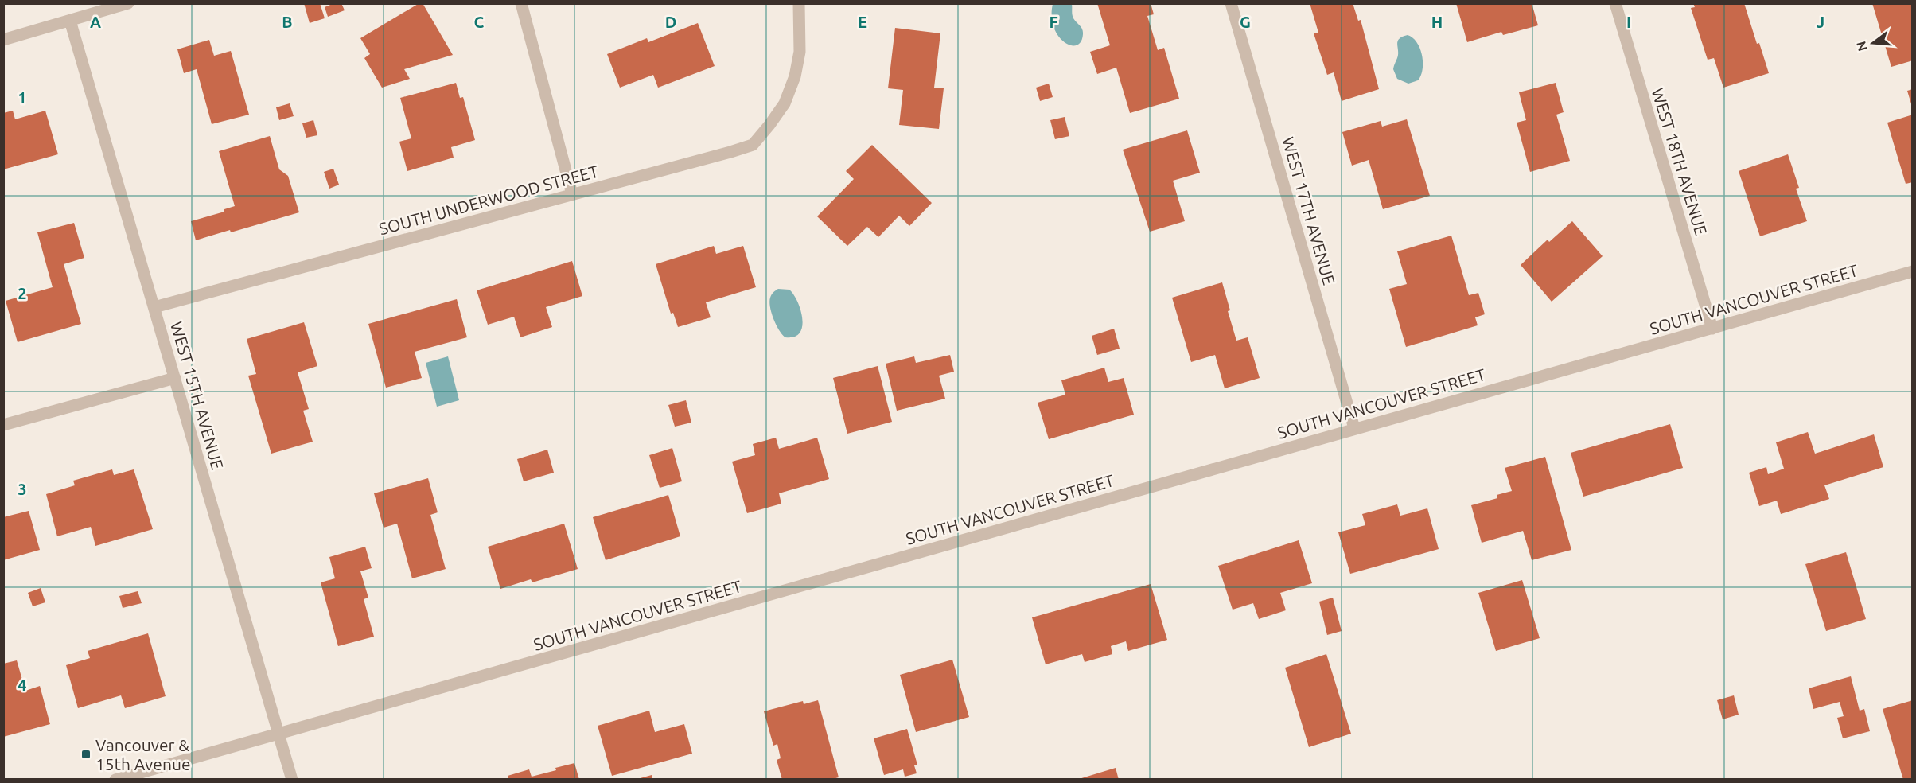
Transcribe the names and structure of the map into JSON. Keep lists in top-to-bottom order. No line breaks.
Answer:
{"streets":{"street":["WEST 18TH AVENUE","SOUTH UNDERWOOD STREET","WEST 17TH AVENUE","SOUTH VANCOUVER STREET","WEST 15TH AVENUE"]},"crossings":[["WEST 18TH AVENUE","SOUTH VANCOUVER STREET"],["SOUTH UNDERWOOD STREET","WEST 15TH AVENUE"],["WEST 17TH AVENUE","SOUTH VANCOUVER STREET"],["SOUTH VANCOUVER STREET","WEST 15TH AVENUE"]],"places":{"transit":["Vancouver & 15th Avenue"]},"north":"left","grid":{"columns":["A","B","C","D","E","F","G","H","I","J"],"rows":["1","2","3","4"]}}
